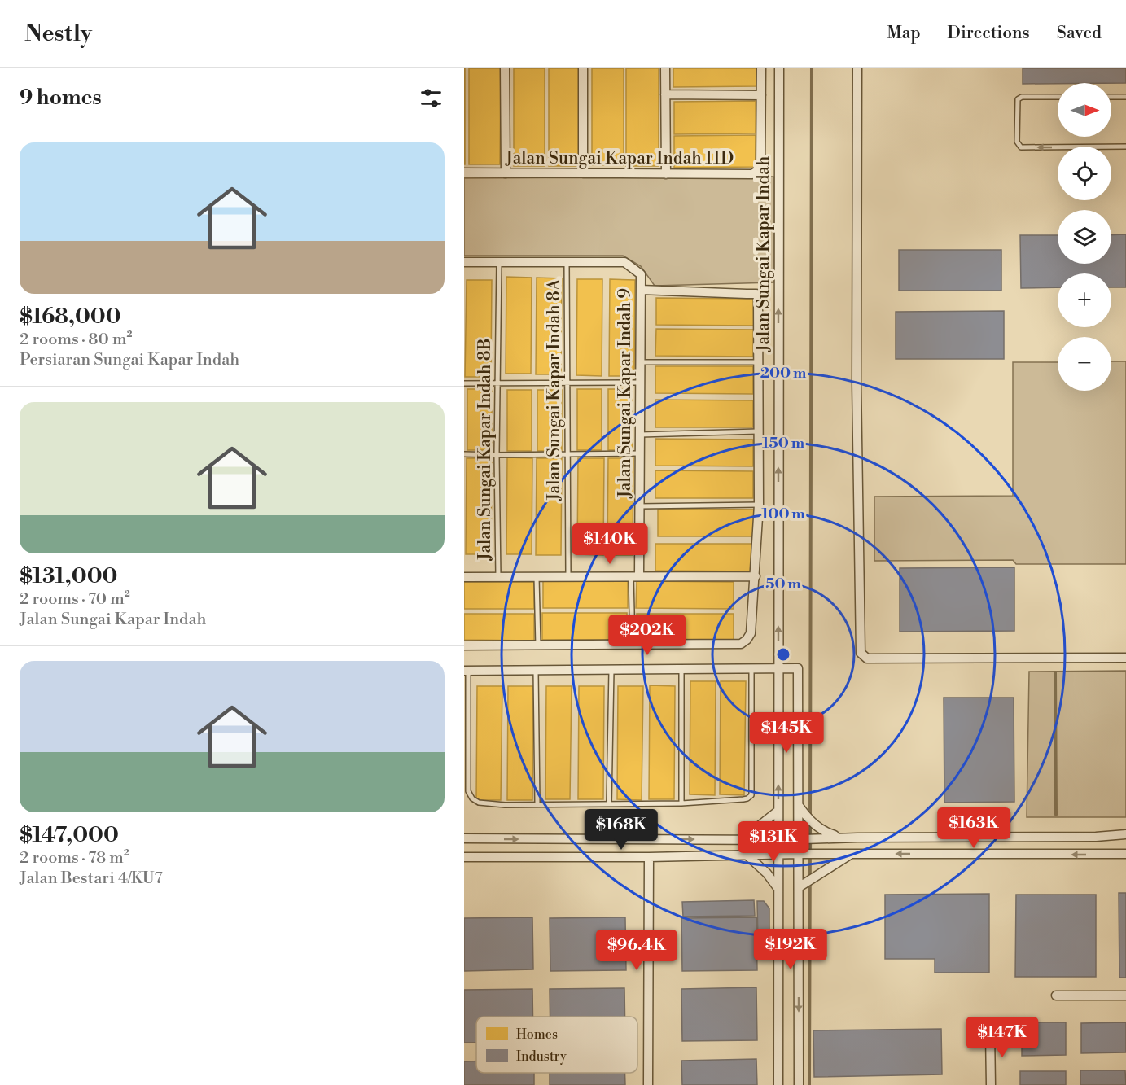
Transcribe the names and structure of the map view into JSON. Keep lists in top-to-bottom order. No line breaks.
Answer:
{"streets":{"street":["Jalan Sungai Kapar Indah 11D","Jalan Sungai Kapar Indah","Jalan Sungai Kapar Indah 9"],"lane":["Jalan Sungai Kapar Indah 8A","Jalan Sungai Kapar Indah 8B"]},"crossings":[["Jalan Sungai Kapar Indah 8A","Jalan Sungai Kapar Indah 9"],["Jalan Sungai Kapar Indah 9","Jalan Sungai Kapar Indah 8B"]],"one_way":["Jalan Sungai Kapar Indah"],"legend":["Homes","Industry"],"north":"right","page":{"header":"Nestly","nav":["Map","Directions","Saved"],"heading":"9 homes","map_buttons":["+","−"],"list":[{"name":"$168,000","note":"2 rooms · 80 m² · Persiaran Sungai Kapar Indah"},{"name":"$131,000","note":"2 rooms · 70 m² · Jalan Sungai Kapar Indah"},{"name":"$147,000","note":"2 rooms · 78 m² · Jalan Bestari 4/KU7"}],"price":["$140K","$202K","$145K","$163K","$168K","$131K","$192K","$96.4K","$147K"]},"rings":["200 m","150 m","100 m","50 m"]}
